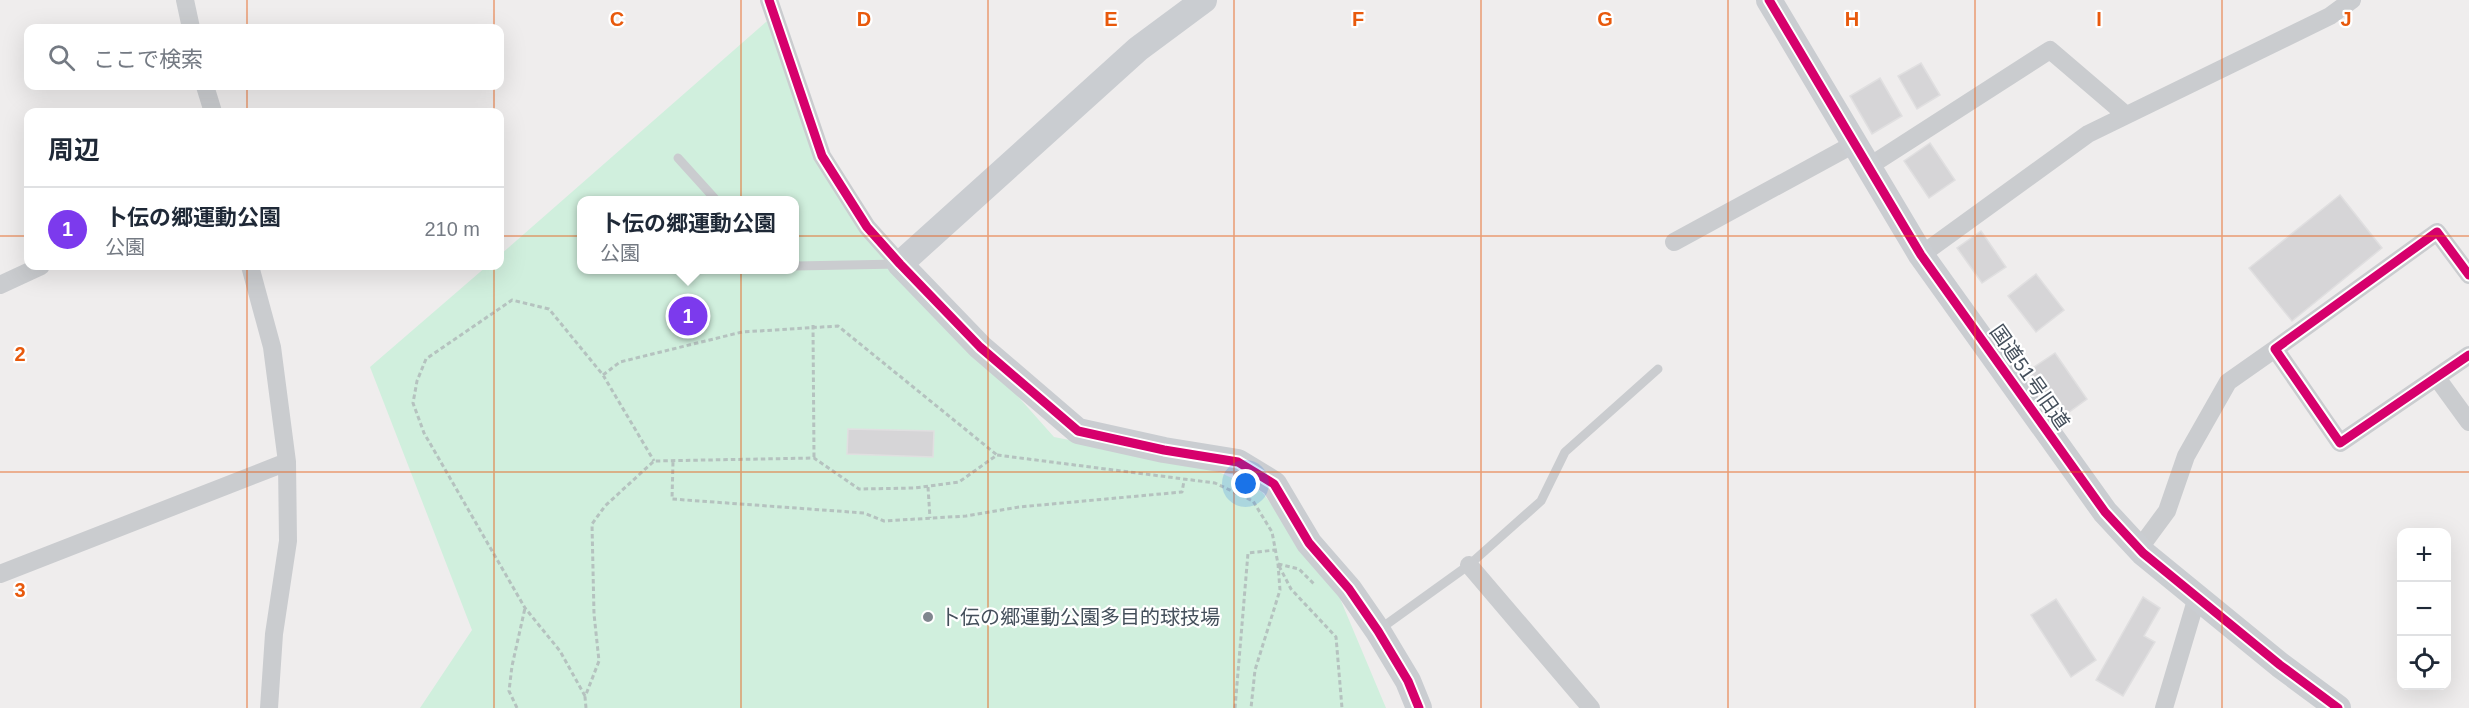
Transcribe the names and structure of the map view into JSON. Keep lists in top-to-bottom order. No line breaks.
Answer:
{"streets":{"street":["国道51号旧道"]},"places":["卜伝の郷運動公園多目的球技場"],"page":{"search":"ここで検索","heading":"周辺","list":[{"mark":"1","name":"卜伝の郷運動公園","note":"公園","value":"210 m"}],"popup":["卜伝の郷運動公園","公園"],"pins":"1","map_buttons":["+","−"]},"grid":{"columns":["C","D","E","F","G","H","I","J"],"rows":["2","3"]}}
